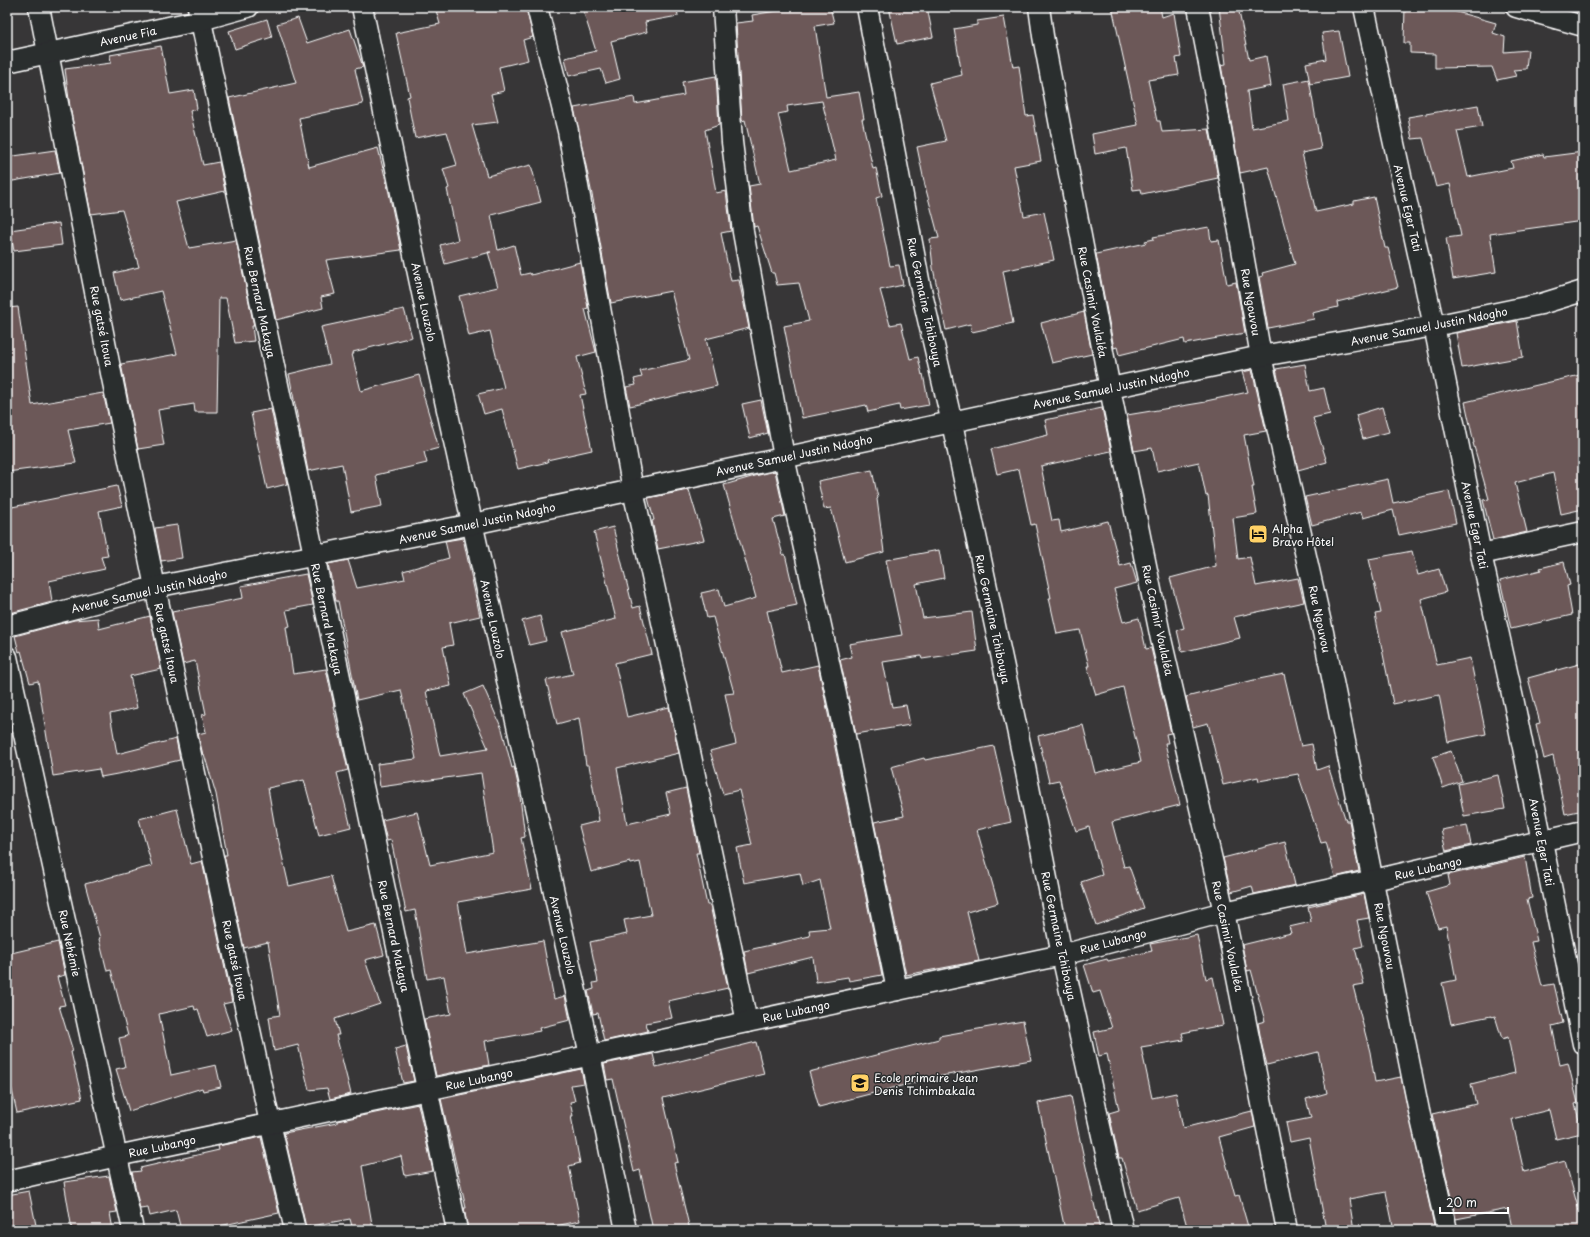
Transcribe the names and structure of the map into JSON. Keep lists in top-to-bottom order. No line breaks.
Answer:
{"streets":{"street":["Avenue Fia","Avenue Eger Tati","Rue Bernard Makaya","Avenue Louzolo","Rue Germaine Tchibouya","Rue Casimir Voulaléa","Rue Ngouvou","Rue gatsé Itoua","Avenue Samuel Justin Ndogho","Rue Lubango","Rue Nehémie"]},"crossings":[["Avenue Fia","Rue Bernard Makaya"],["Avenue Fia","Rue gatsé Itoua"],["Avenue Eger Tati","Avenue Samuel Justin Ndogho"],["Avenue Eger Tati","Rue Lubango"],["Rue Bernard Makaya","Avenue Samuel Justin Ndogho"],["Rue Bernard Makaya","Rue Lubango"],["Avenue Louzolo","Avenue Samuel Justin Ndogho"],["Avenue Louzolo","Rue Lubango"],["Rue Germaine Tchibouya","Avenue Samuel Justin Ndogho"],["Rue Germaine Tchibouya","Rue Lubango"],["Rue Casimir Voulaléa","Avenue Samuel Justin Ndogho"],["Rue Casimir Voulaléa","Rue Lubango"],["Rue Ngouvou","Avenue Samuel Justin Ndogho"],["Rue Ngouvou","Rue Lubango"],["Rue gatsé Itoua","Avenue Samuel Justin Ndogho"],["Rue gatsé Itoua","Rue Lubango"],["Rue Lubango","Rue Nehémie"]],"places":{"hotel":["Alpha Bravo Hôtel"],"school or university":["Ecole primaire Jean Denis Tchimbakala"]},"scale_bar":"20 m"}
